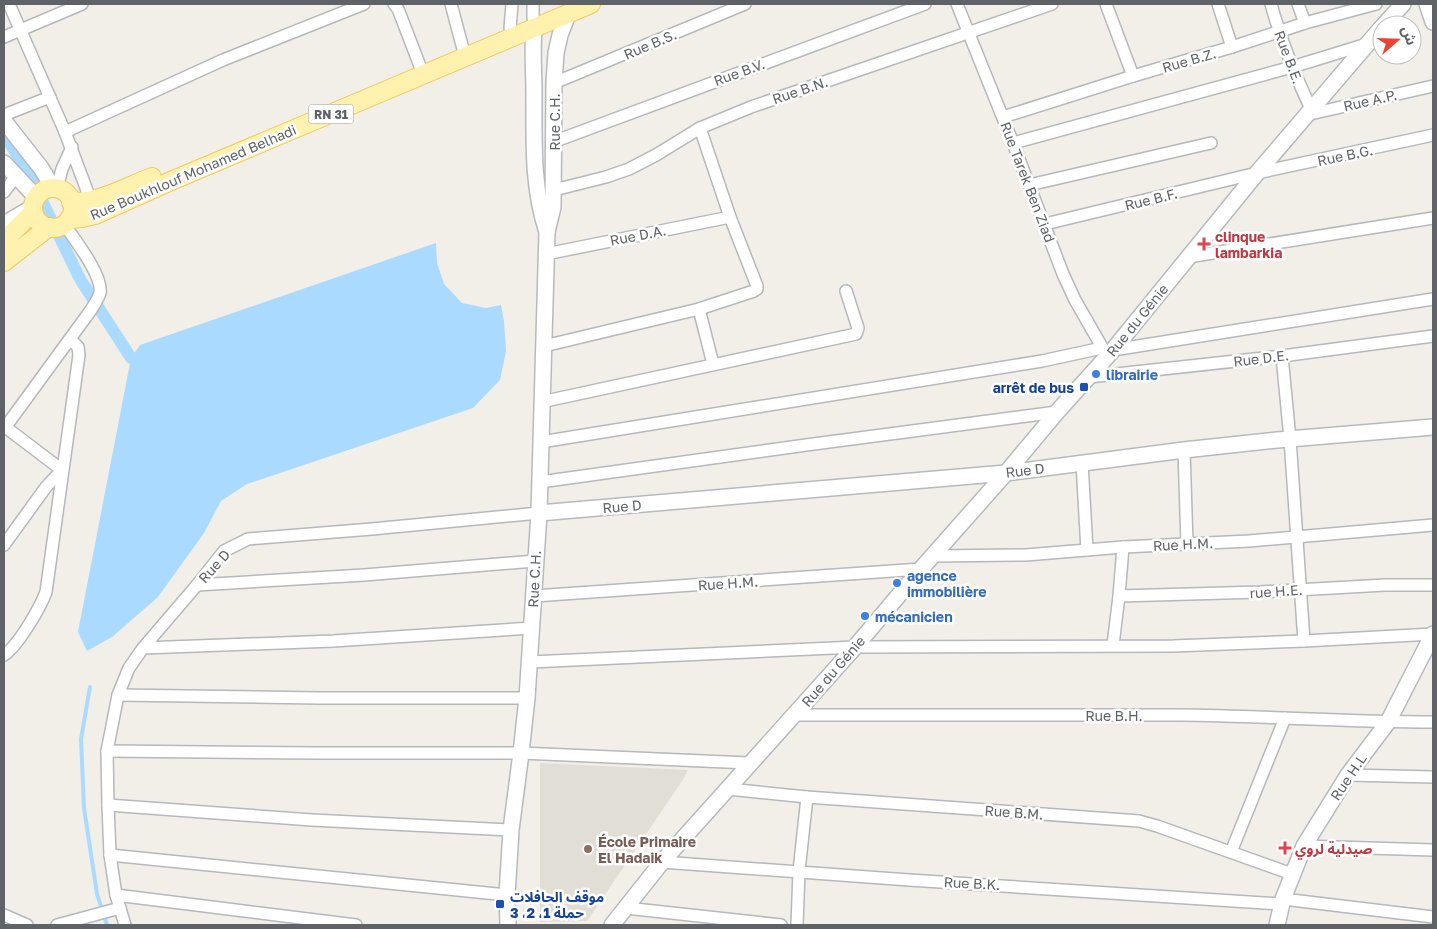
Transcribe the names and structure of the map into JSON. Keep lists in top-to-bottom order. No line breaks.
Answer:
{"streets":{"main road":["RN 31","Rue Boukhlouf Mohamed Belhadi"],"street":["Rue B.S.","Rue B.E.","Rue B.Z.","Rue B.V.","Rue B.N.","Rue A.P.","Rue C.H.","Rue B.G.","Rue Tarek Ben Ziad","Rue B.F.","Rue D.A.","Rue du Génie","Rue D.E.","Rue D","Rue H.M.","rue H.E.","Rue B.H.","Rue H.L","Rue B.M.","Rue B.K."]},"crossings":[["Rue B.S.","Rue C.H."],["Rue B.E.","Rue B.Z."],["Rue B.E.","Rue A.P."],["Rue B.E.","Rue du Génie"],["Rue B.Z.","Rue Tarek Ben Ziad"],["Rue B.V.","Rue C.H."],["Rue B.N.","Rue C.H."],["Rue B.N.","Rue Tarek Ben Ziad"],["Rue A.P.","Rue du Génie"],["Rue C.H.","Rue Boukhlouf Mohamed Belhadi"],["Rue C.H.","Rue D.A."],["Rue C.H.","Rue D"],["Rue C.H.","Rue H.M."],["Rue B.G.","Rue B.F."],["Rue B.G.","Rue du Génie"],["Rue Tarek Ben Ziad","Rue B.F."],["Rue Tarek Ben Ziad","Rue du Génie"],["Rue B.F.","Rue du Génie"],["Rue du Génie","Rue D.E."],["Rue du Génie","Rue D"],["Rue du Génie","Rue H.M."],["Rue du Génie","Rue B.H."],["Rue du Génie","Rue B.M."],["Rue du Génie","Rue B.K."],["Rue B.H.","Rue H.L"],["Rue H.L","Rue B.M."],["Rue H.L","Rue B.K."]],"places":{"health":["clinque lambarkia","صيدلية لروي"],"other":["librairie","agence immobilière","mécanicien","École Primaire El Hadaik"],"transit":["arrêt de bus","موقف الحافلات حملة 1، 2، 3"]},"north":"right"}
